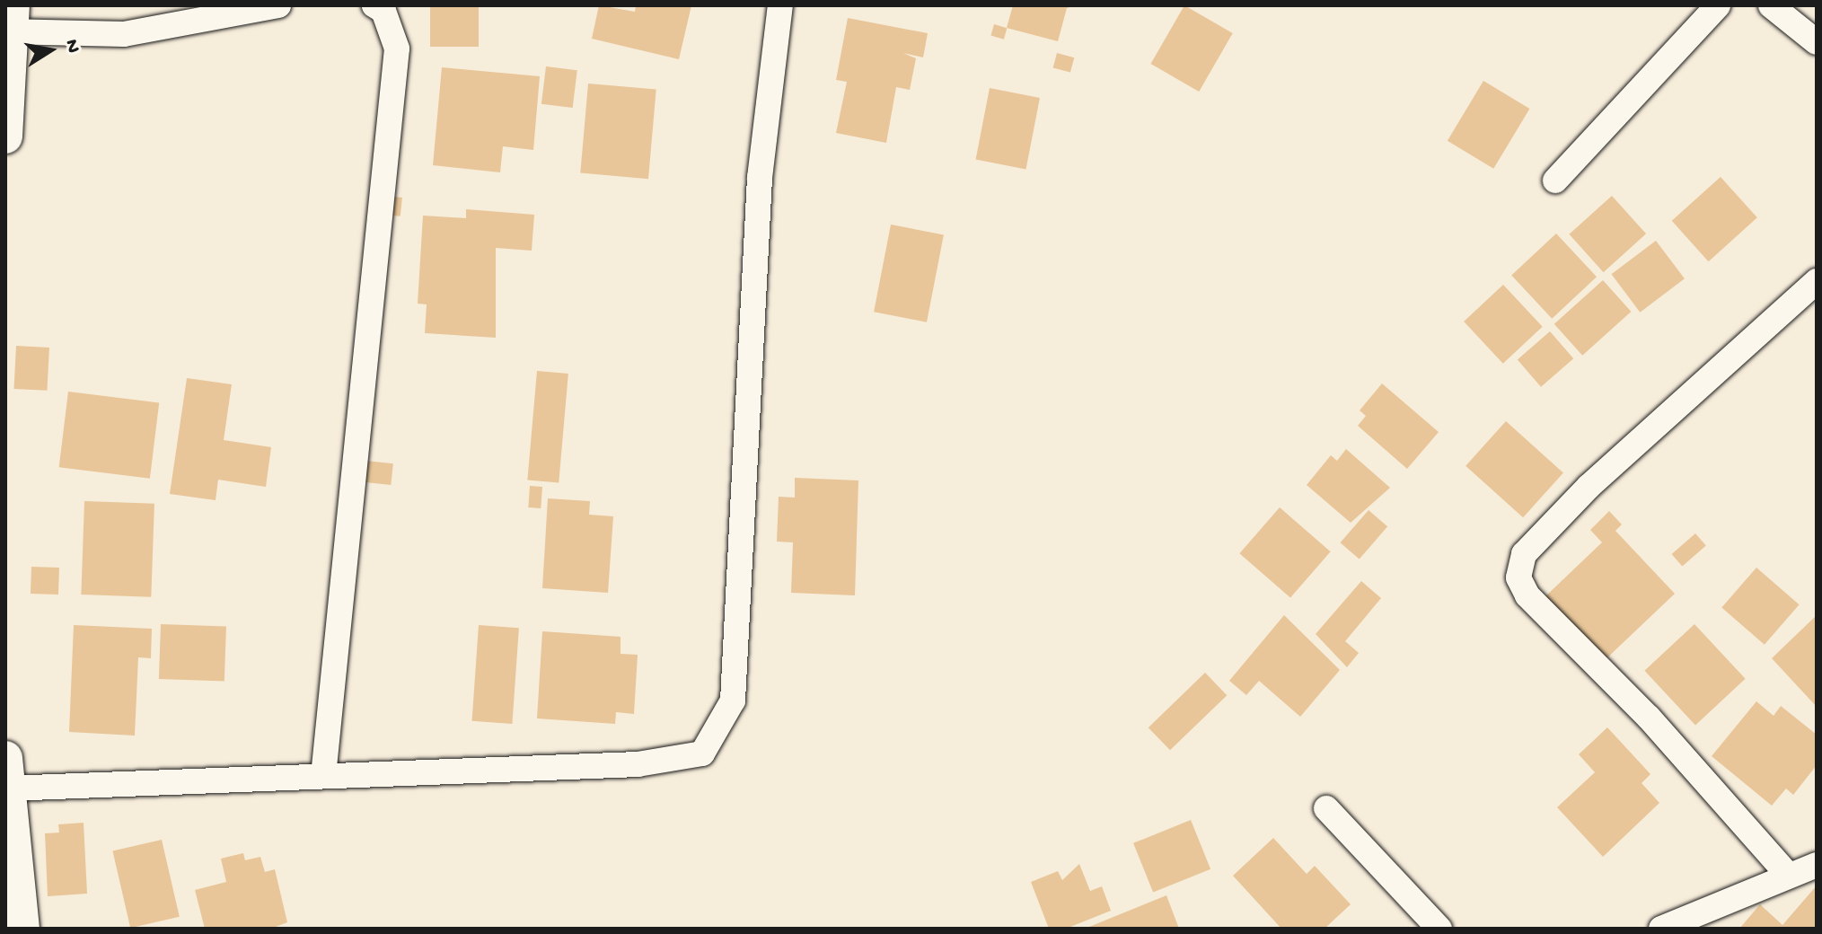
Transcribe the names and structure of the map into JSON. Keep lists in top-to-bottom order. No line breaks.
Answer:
{"north":"right"}
